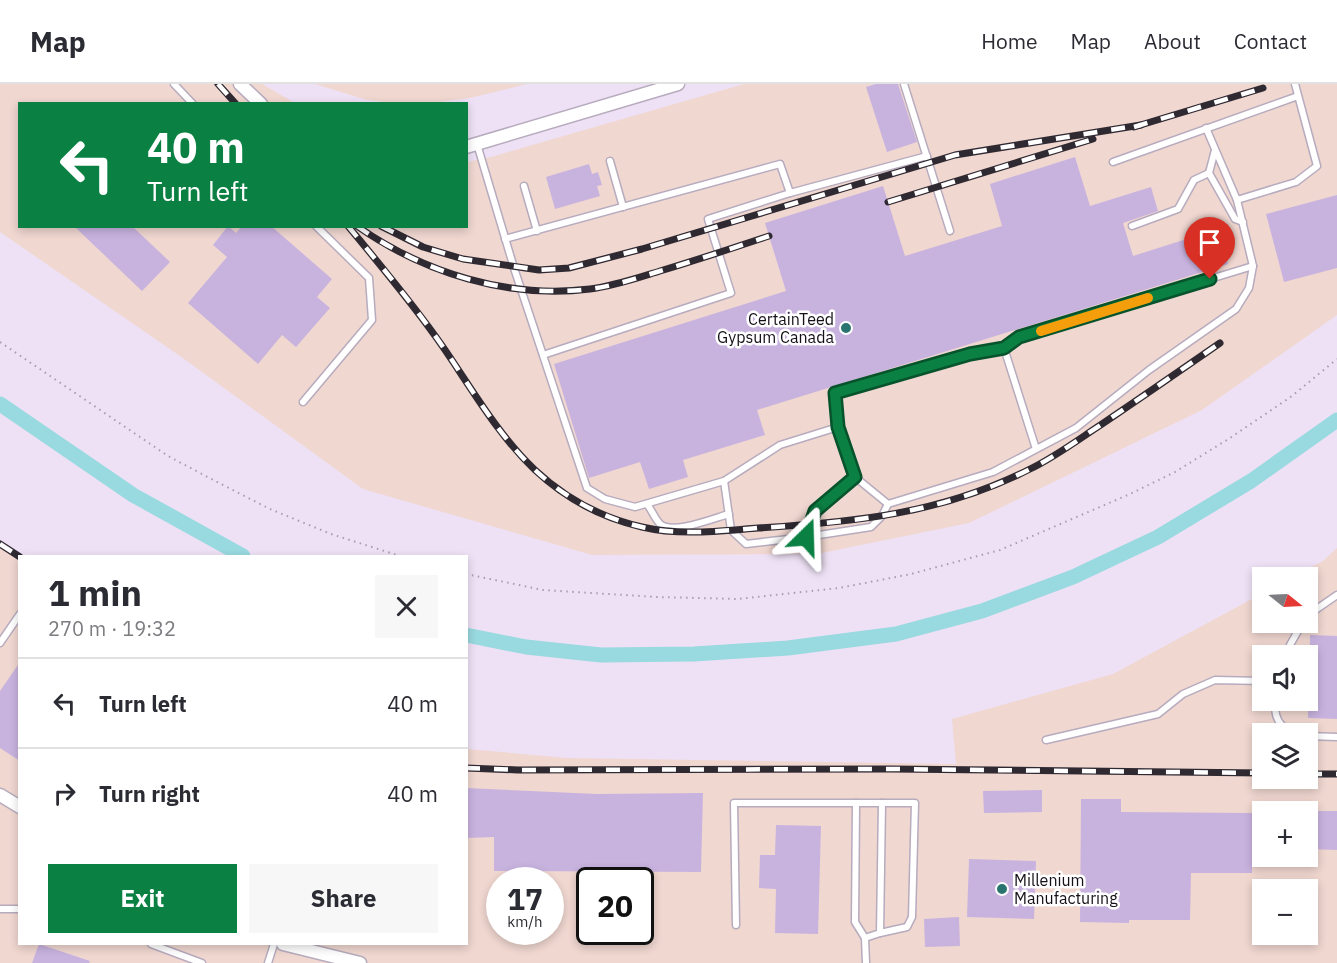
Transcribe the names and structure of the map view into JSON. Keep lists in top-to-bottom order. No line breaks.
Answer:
{"places":["CertainTeed Gypsum Canada","Millenium Manufacturing"],"north":"right","page":{"header":"Map","nav":["Home","Map","About","Contact"],"turn":["40 m","Turn left"],"heading":["1 min","270 m · 19:32"],"map_buttons":["+","−"],"list":[{"name":"Turn left","value":"40 m"},{"name":"Turn right","value":"40 m"}],"buttons":["Exit","Share"],"speed":"17 km/h","limit":"20"}}
